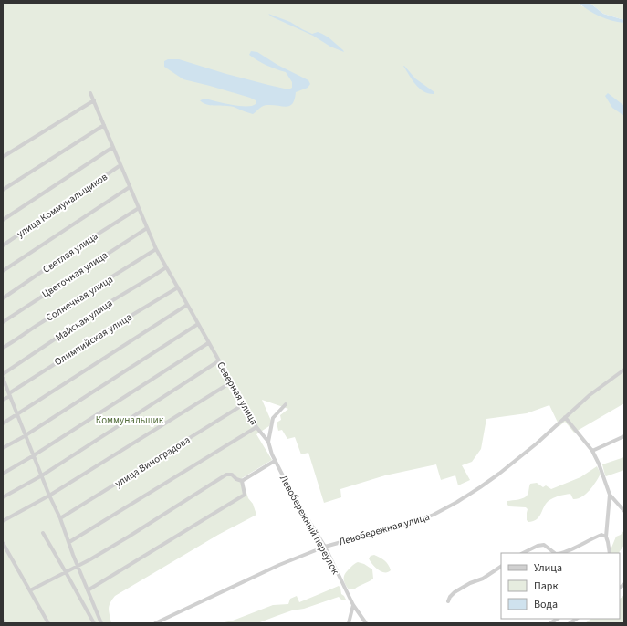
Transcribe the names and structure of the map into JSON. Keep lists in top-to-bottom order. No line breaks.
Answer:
{"streets":{"street":["улица Коммунальщиков","Светлая улица","Цветочная улица","Солнечная улица","Майская улица","Олимпийская улица","Северная улица","улица Виноградова","Левобережный переулок","Левобережная улица"]},"crossings":[["улица Коммунальщиков","Северная улица"],["Светлая улица","Северная улица"],["Цветочная улица","Северная улица"],["Солнечная улица","Северная улица"],["Майская улица","Северная улица"],["Олимпийская улица","Северная улица"],["Северная улица","улица Виноградова"],["Северная улица","Левобережный переулок"],["Левобережный переулок","Левобережная улица"]],"parks":["Коммунальщик"],"legend":["Улица","Парк","Вода"]}
